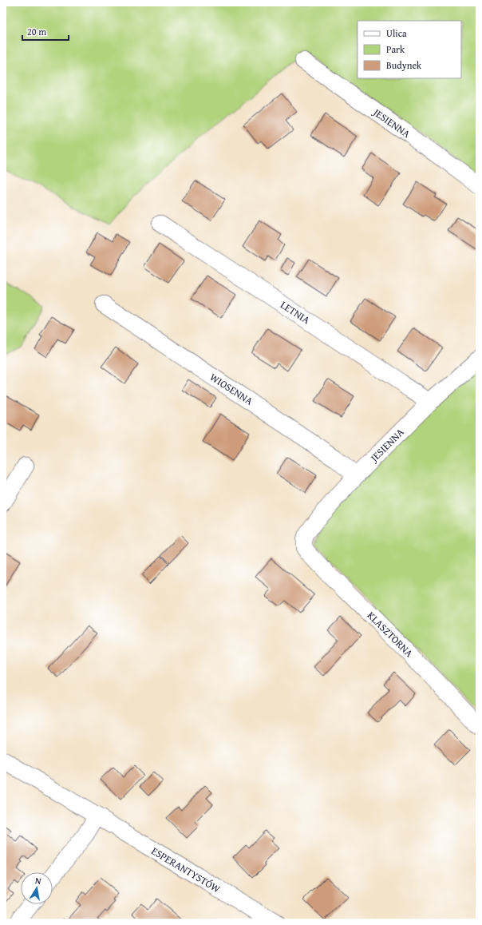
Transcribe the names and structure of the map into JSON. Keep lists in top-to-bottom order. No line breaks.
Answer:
{"streets":{"street":["JESIENNA","LETNIA","WIOSENNA","KLASZTORNA","ESPERANTYSTÓW"]},"crossings":[["JESIENNA","LETNIA"],["JESIENNA","WIOSENNA"],["JESIENNA","KLASZTORNA"]],"legend":["Ulica","Park","Budynek"],"scale_bar":"20 m","north":"top"}
